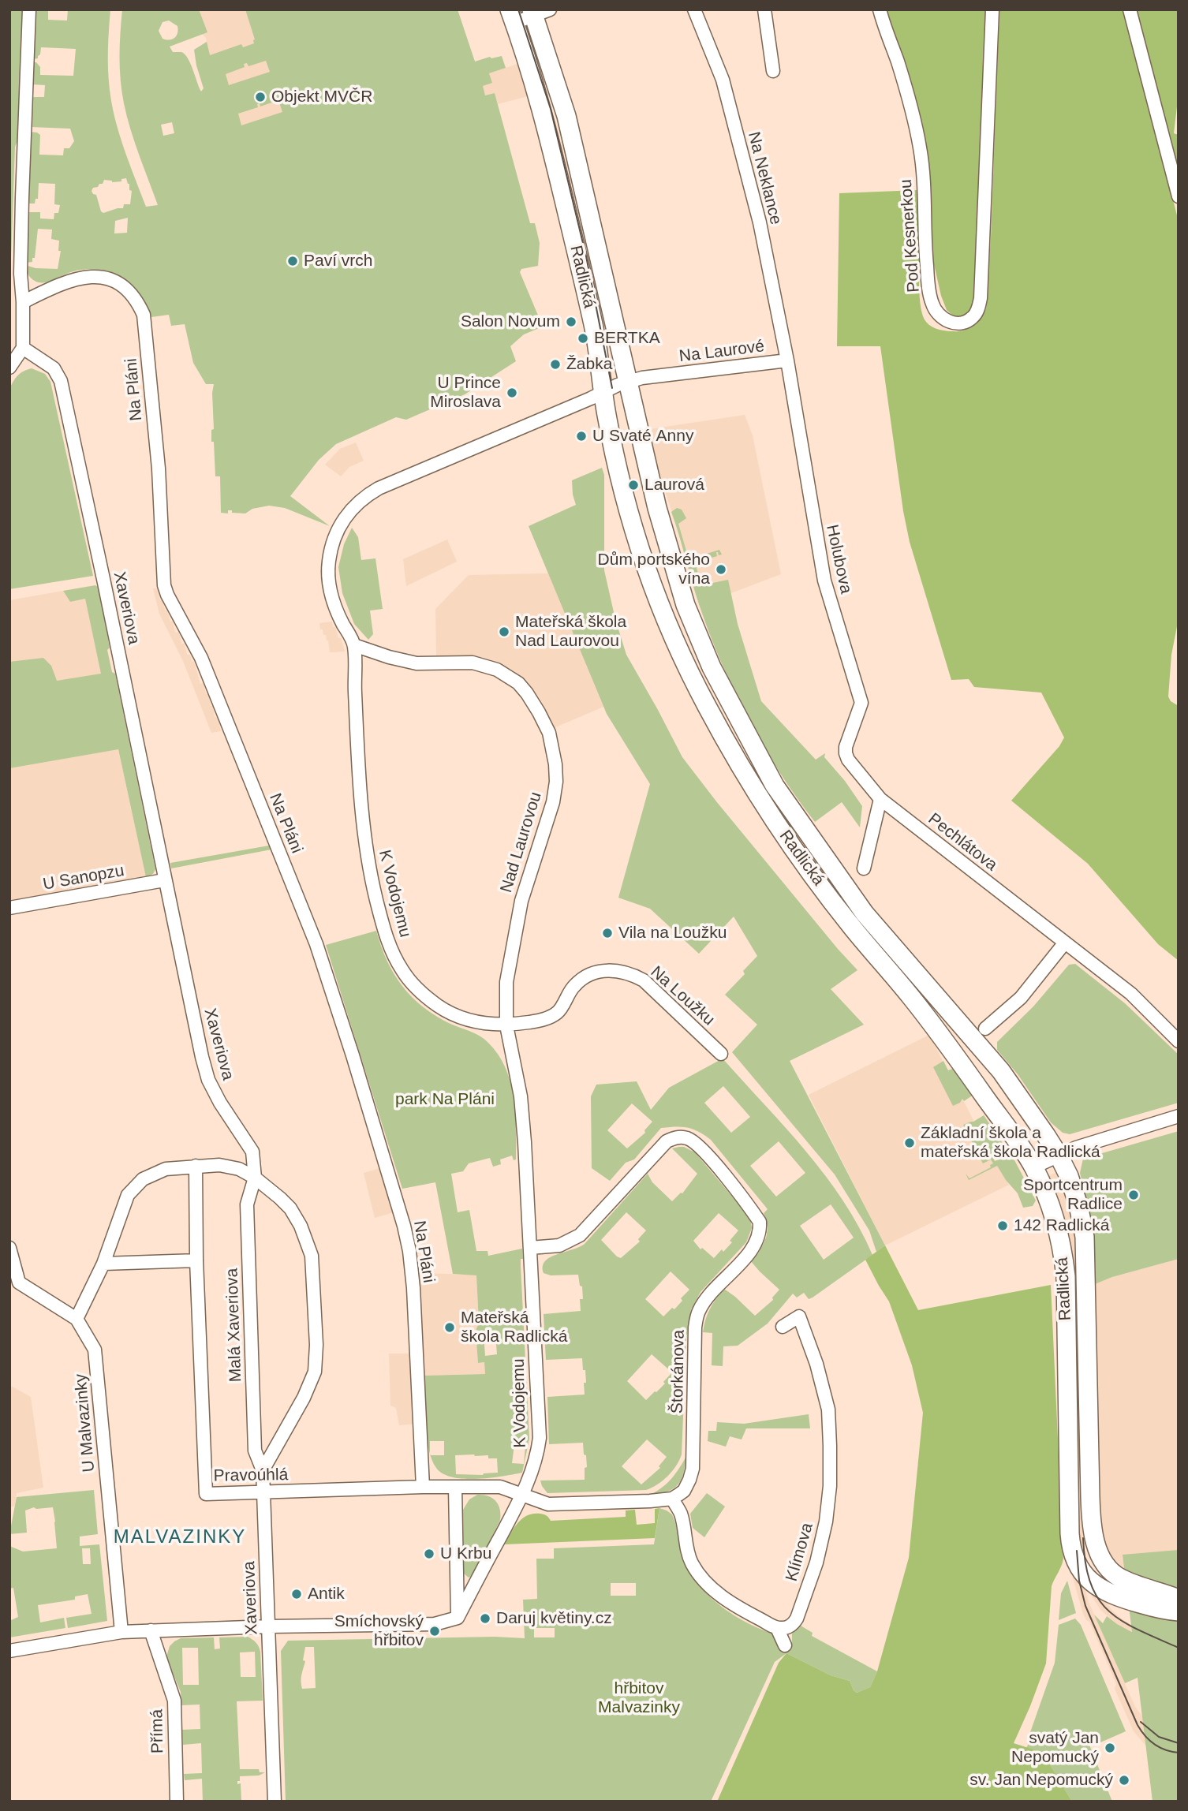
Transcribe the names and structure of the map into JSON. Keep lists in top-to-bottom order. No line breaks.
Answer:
{"streets":{"main road":["Radlická"],"street":["Na Neklance","Pod Kesnerkou","Na Laurové","Na Pláni","Holubova","Xaveriova","Nad Laurovou","Pechlátova","U Sanopzu","K Vodojemu","Na Loužku","Malá Xaveriova","Štorkánova","U Malvazinky","Pravoúhlá","Klímova","Přímá"]},"crossings":[["Na Neklance","Na Laurové"],["Na Neklance","Holubova"],["Radlická","Na Laurové"],["Radlická","K Vodojemu"],["Na Laurové","Holubova"],["Na Laurové","K Vodojemu"],["Na Pláni","Pravoúhlá"],["Holubova","Pechlátova"],["Xaveriova","U Sanopzu"],["Xaveriova","Malá Xaveriova"],["Xaveriova","Pravoúhlá"],["Nad Laurovou","K Vodojemu"],["Nad Laurovou","Na Loužku"],["K Vodojemu","Na Loužku"],["K Vodojemu","Štorkánova"],["K Vodojemu","Pravoúhlá"]],"districts":["MALVAZINKY"],"parks":["park Na Pláni","hřbitov Malvazinky"],"places":["Objekt MVČR","Paví vrch","Salon Novum","BERTKA","Žabka","U Prince Miroslava","U Svaté Anny","Laurová","Dům portského vína","Mateřská škola Nad Laurovou","Vila na Loužku","Základní škola a mateřská škola Radlická","Sportcentrum Radlice","142 Radlická","Mateřská škola Radlická","U Krbu","Antik","Daruj květiny.cz","Smíchovský hřbitov","svatý Jan Nepomucký","sv. Jan Nepomucký"]}
